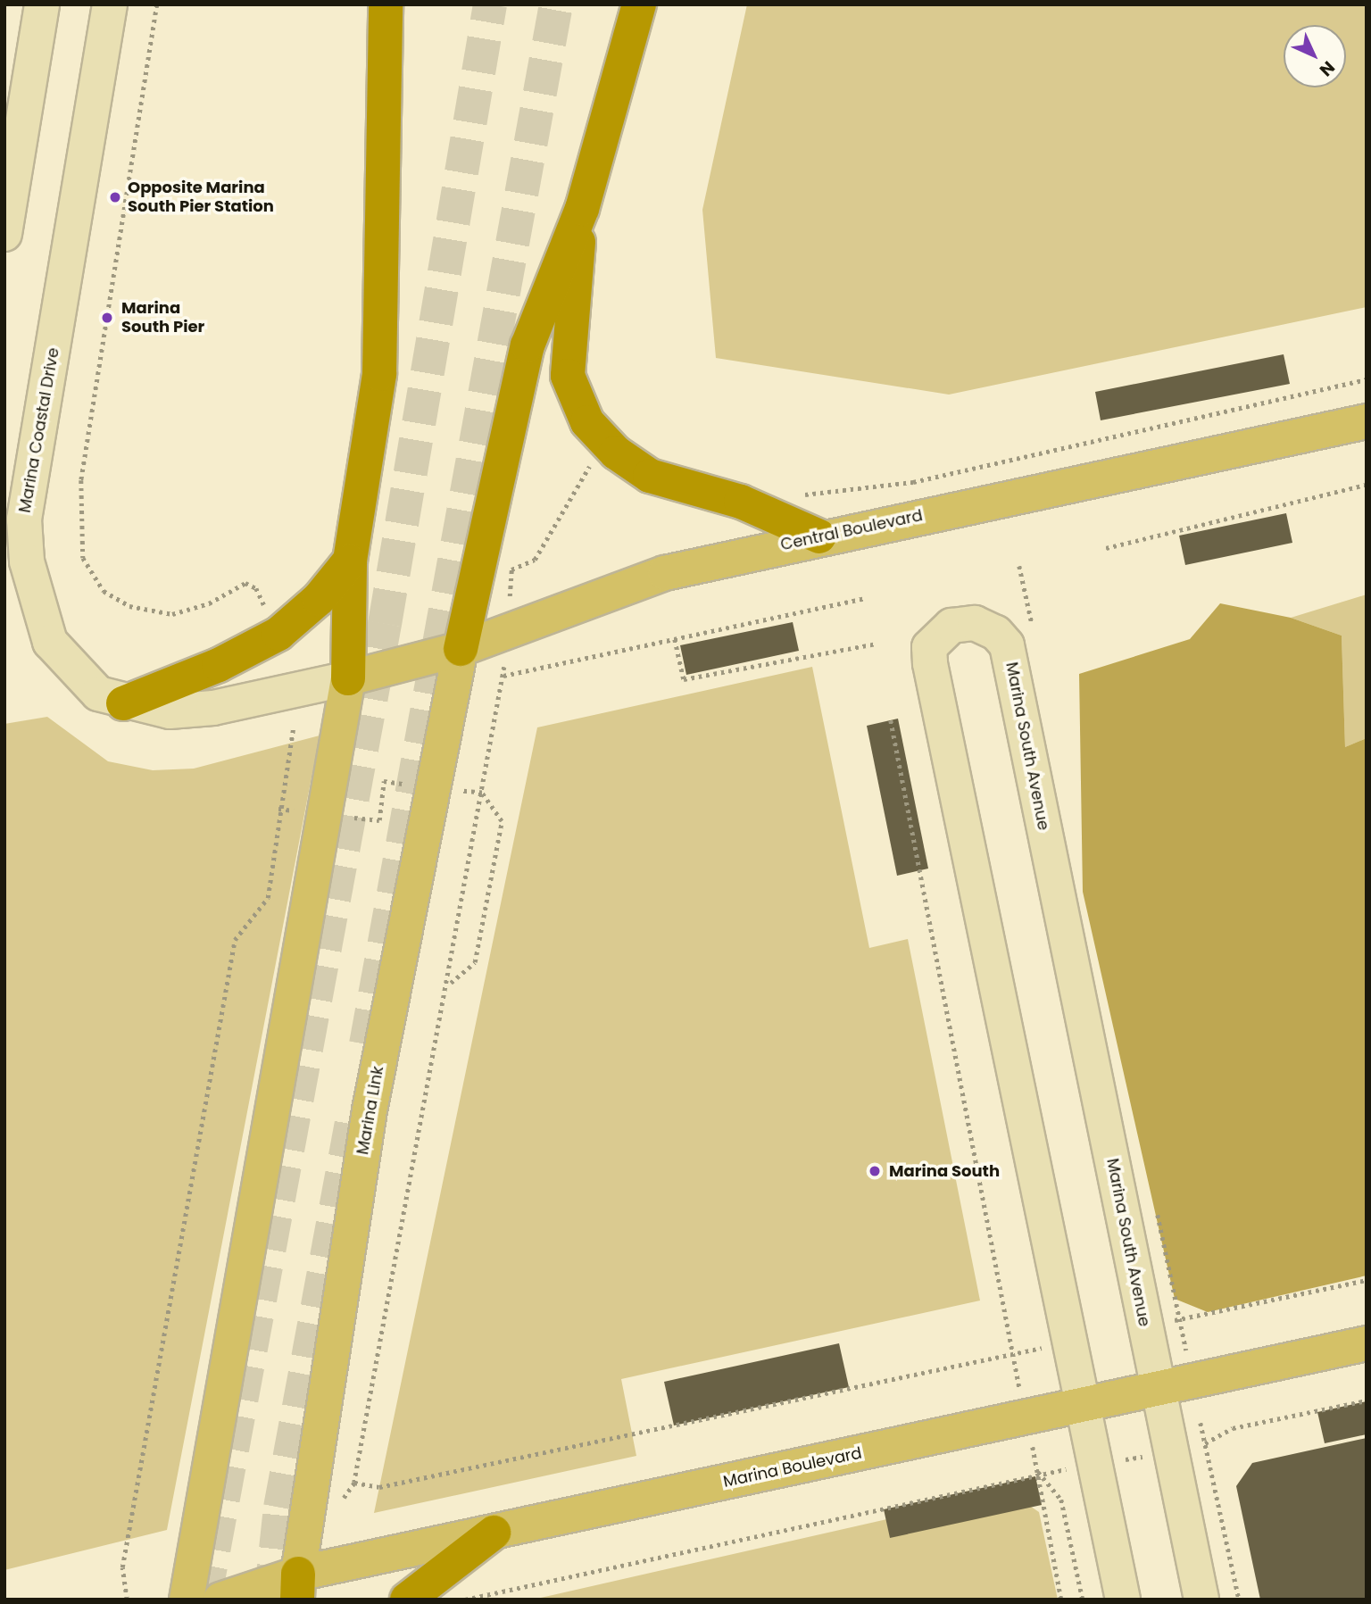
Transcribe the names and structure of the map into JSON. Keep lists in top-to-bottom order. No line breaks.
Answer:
{"streets":{"main road":["Central Boulevard","Marina Link","Marina Boulevard"],"street":["Marina Coastal Drive","Marina South Avenue"]},"crossings":[["Marina Coastal Drive","Central Boulevard"],["Central Boulevard","Marina Link"],["Marina South Avenue","Marina Boulevard"],["Marina Link","Marina Boulevard"]],"places":["Opposite Marina South Pier Station","Marina South Pier","Marina South"],"north":"bottom right"}
